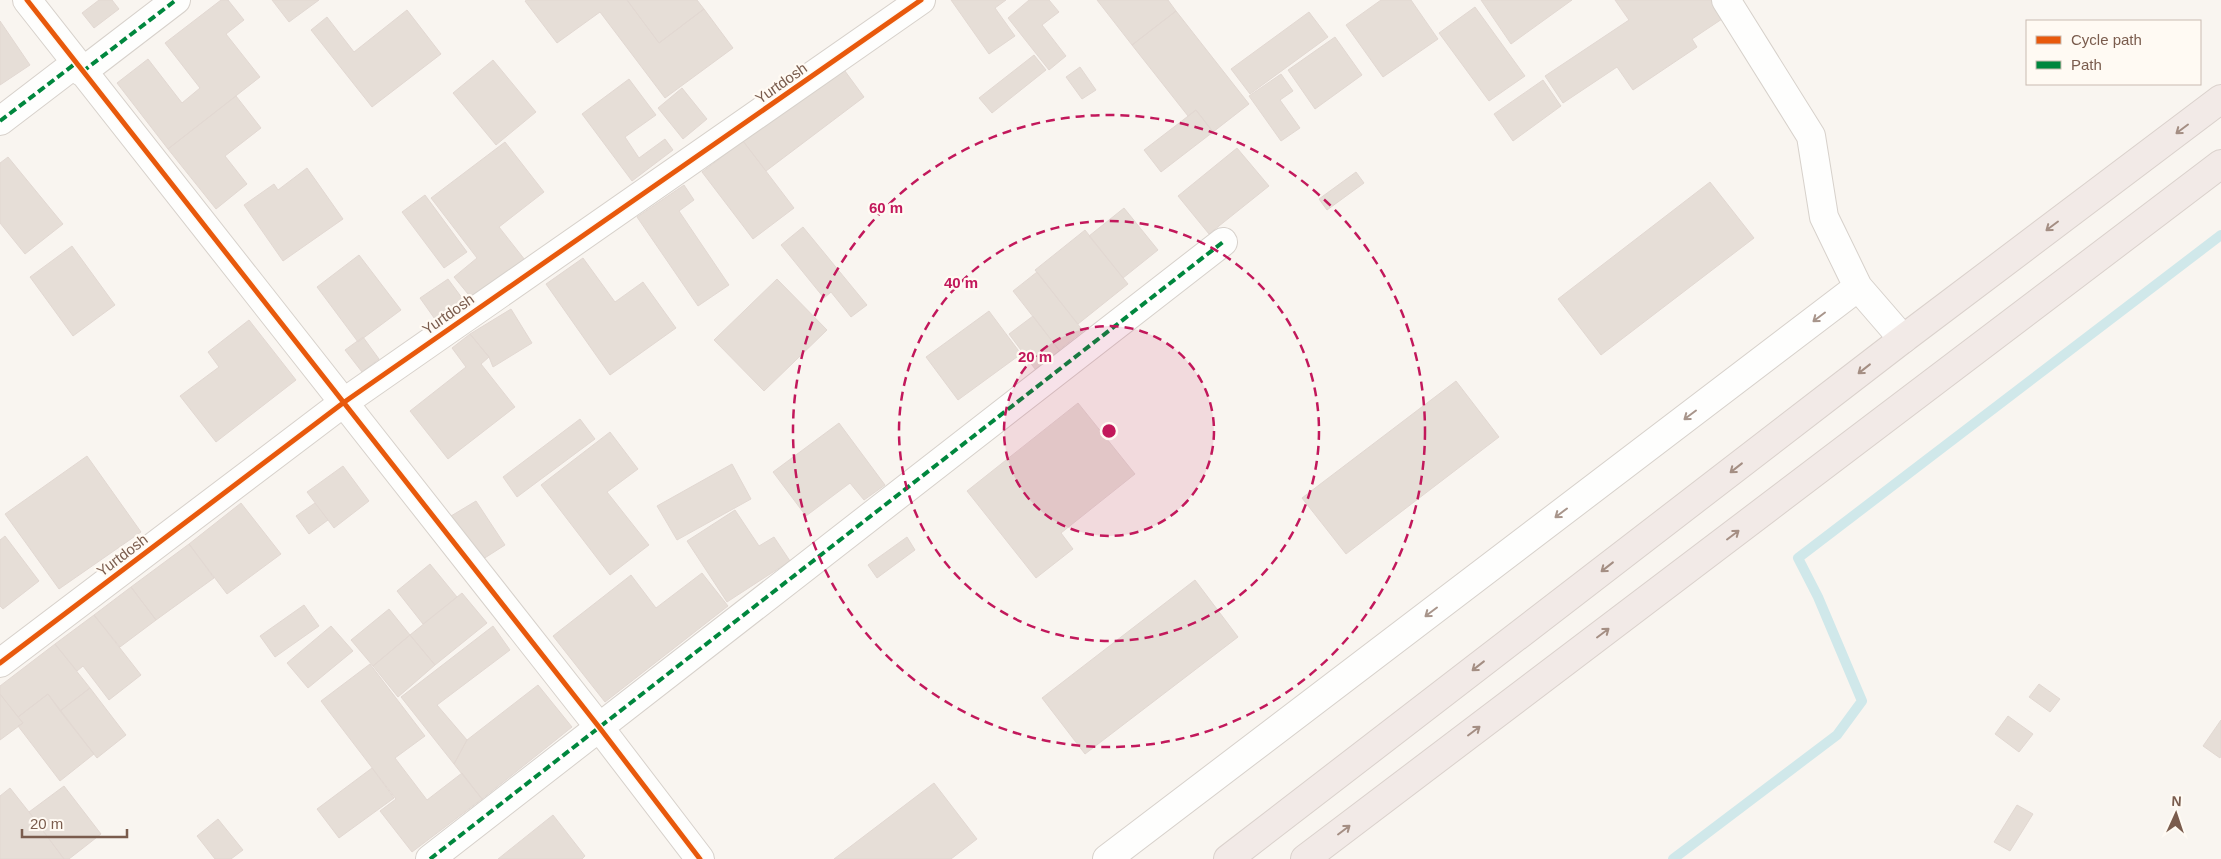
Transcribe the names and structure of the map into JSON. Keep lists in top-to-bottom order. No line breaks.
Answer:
{"streets":{"street":["Yurtdosh"]},"legend":["Cycle path","Path"],"scale_bar":"20 m","north":"top","rings":["60 m","40 m","20 m"]}
